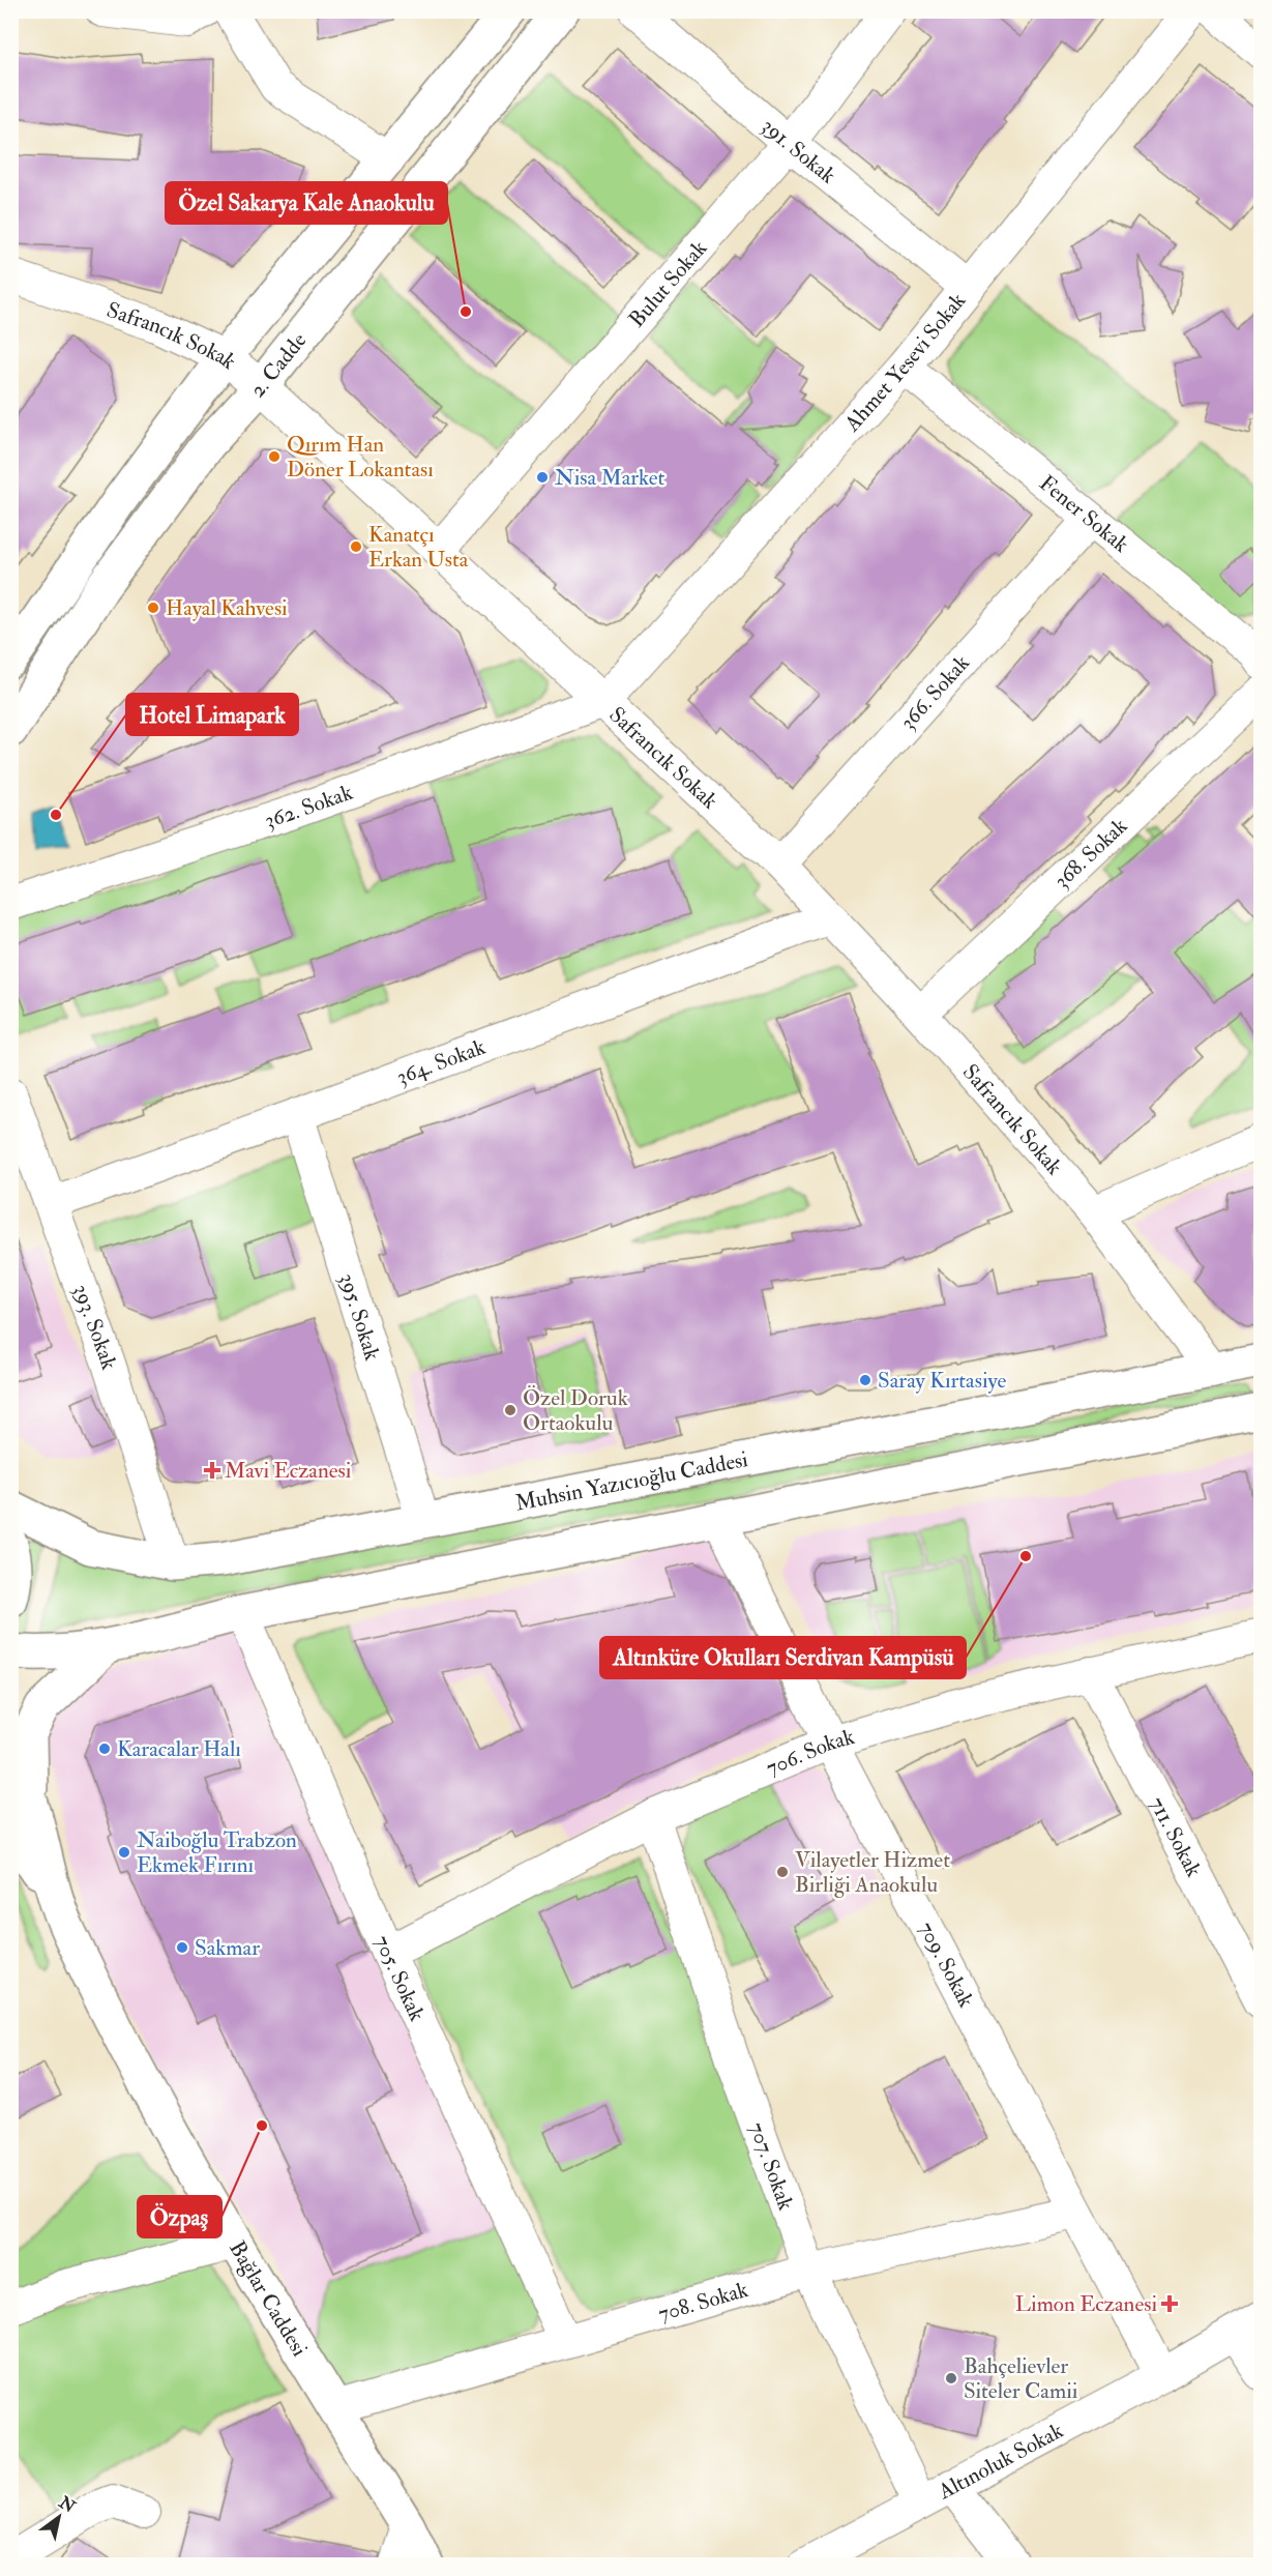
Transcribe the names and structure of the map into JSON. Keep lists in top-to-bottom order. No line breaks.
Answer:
{"streets":{"main road":["2. Cadde","Muhsin Yazıcıoğlu Caddesi","Bağlar Caddesi"],"street":["391. Sokak","Bulut Sokak","Safrancık Sokak","Ahmet Yesevi Sokak","Fener Sokak","366. Sokak","362. Sokak","368. Sokak","364. Sokak","395. Sokak","393. Sokak","706. Sokak","711. Sokak","709. Sokak","705. Sokak","707. Sokak","708. Sokak","Altınoluk Sokak"]},"crossings":[["391. Sokak","Bulut Sokak"],["391. Sokak","Ahmet Yesevi Sokak"],["Bulut Sokak","Safrancık Sokak"],["Safrancık Sokak","Ahmet Yesevi Sokak"],["Safrancık Sokak","2. Cadde"],["Safrancık Sokak","366. Sokak"],["Safrancık Sokak","362. Sokak"],["Safrancık Sokak","368. Sokak"],["Safrancık Sokak","364. Sokak"],["Safrancık Sokak","Muhsin Yazıcıoğlu Caddesi"],["Ahmet Yesevi Sokak","Fener Sokak"],["Ahmet Yesevi Sokak","362. Sokak"],["Fener Sokak","366. Sokak"],["364. Sokak","395. Sokak"],["364. Sokak","393. Sokak"],["395. Sokak","Muhsin Yazıcıoğlu Caddesi"],["393. Sokak","Muhsin Yazıcıoğlu Caddesi"],["706. Sokak","711. Sokak"],["706. Sokak","709. Sokak"],["706. Sokak","705. Sokak"],["706. Sokak","707. Sokak"],["709. Sokak","708. Sokak"],["709. Sokak","Altınoluk Sokak"],["705. Sokak","708. Sokak"],["707. Sokak","708. Sokak"],["707. Sokak","Altınoluk Sokak"],["Bağlar Caddesi","708. Sokak"]],"places":{"other":["Özel Sakarya Kale Anaokulu","Qırım Han Döner Lokantası","Nisa Market","Kanatçı Erkan Usta","Hayal Kahvesi","Hotel Limapark","Saray Kırtasiye","Özel Doruk Ortaokulu","Altınküre Okulları Serdivan Kampüsü","Karacalar Halı","Naiboğlu Trabzon Ekmek Fırını","Vilayetler Hizmet Birliği Anaokulu","Sakmar","Özpaş","Bahçelievler Siteler Camii"],"health":["Mavi Eczanesi","Limon Eczanesi"]},"north":"top right"}
